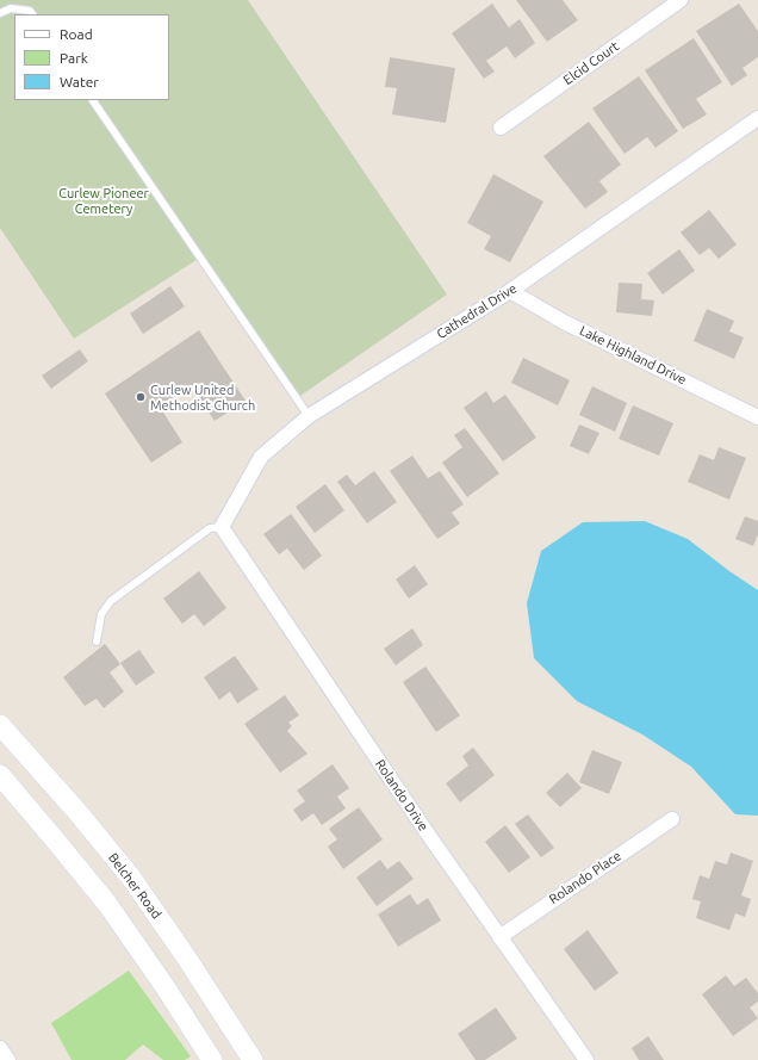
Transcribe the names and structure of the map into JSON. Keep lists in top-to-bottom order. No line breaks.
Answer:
{"streets":{"main road":["Belcher Road"],"street":["Elcid Court","Cathedral Drive","Lake Highland Drive","Rolando Drive","Rolando Place"]},"crossings":[["Cathedral Drive","Lake Highland Drive"],["Cathedral Drive","Rolando Drive"],["Rolando Drive","Rolando Place"]],"parks":["Curlew Pioneer Cemetery"],"places":["Curlew United Methodist Church"],"legend":["Road","Park","Water"]}
